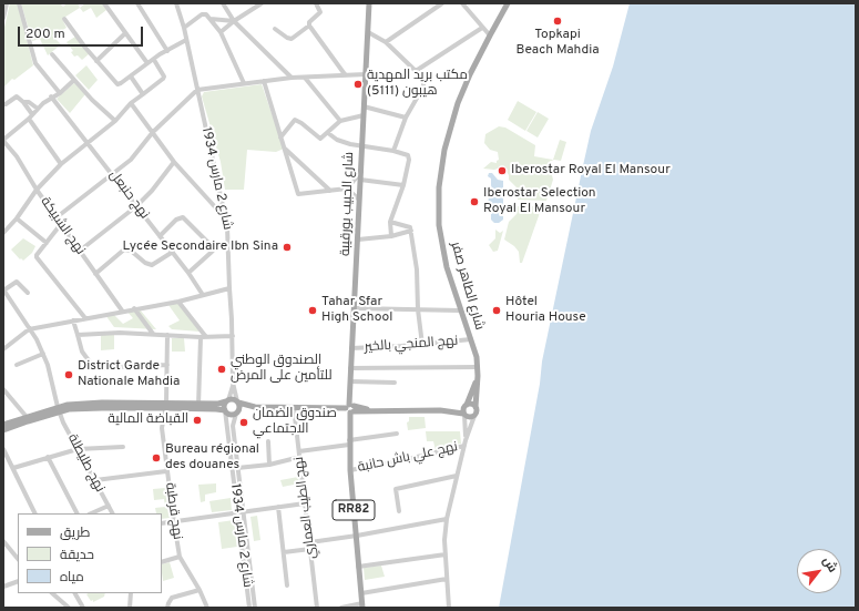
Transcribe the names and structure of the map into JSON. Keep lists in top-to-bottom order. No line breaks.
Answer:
{"streets":{"main road":["شارع الحبيب بورقيبة","شارع الطاهر صفر","RR82"],"street":["شارع 2 مارس 1934","نهج حنبعل","نهج الشبيكة","نهج المنجي بالخير","نهج علي باش حانبة","نهج طليطلة","نهج الطيب العماري","نهج قرطبة"]},"crossings":[["شارع الحبيب بورقيبة","نهج المنجي بالخير"],["شارع الحبيب بورقيبة","نهج علي باش حانبة"],["شارع الطاهر صفر","نهج المنجي بالخير"]],"places":["Topkapi Beach Mahdia","مكتب بريد المهدية هيبون (5111)","Iberostar Royal El Mansour","Iberostar Selection Royal El Mansour","Lycée Secondaire Ibn Sina","Tahar Sfar High School","Hôtel Houria House","الصندوق الوطني للتأمين على المرض","District Garde Nationale Mahdia","القباضة المالية","صندوق الضمان الاجتماعي","Bureau régional des douanes"],"legend":["طريق","حديقة","مياه"],"scale_bar":"200 m","north":"top right"}
